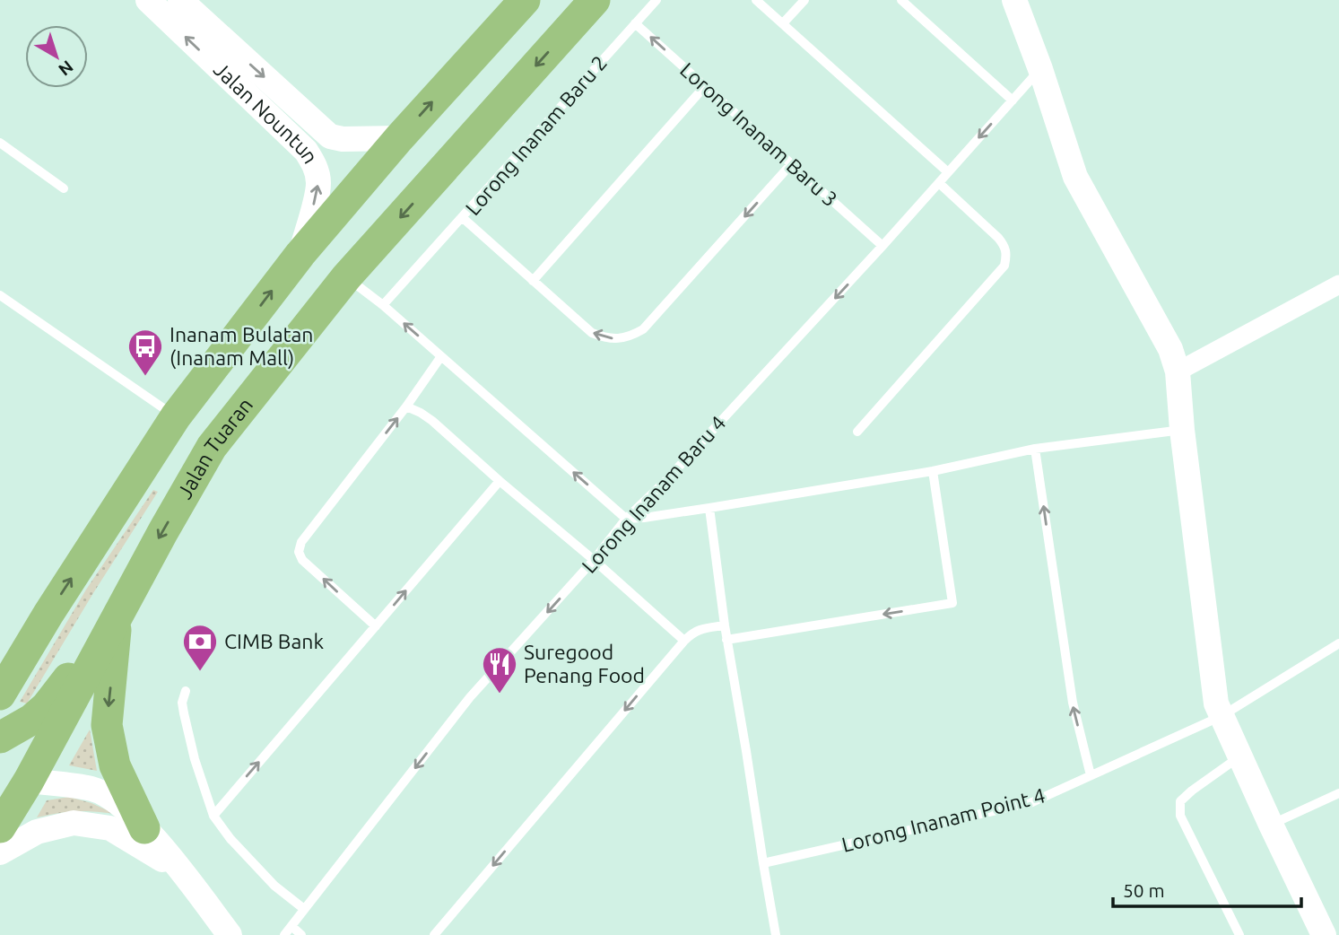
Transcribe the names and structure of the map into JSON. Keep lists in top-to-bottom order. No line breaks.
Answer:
{"streets":{"main road":["Jalan Tuaran"],"street":["Jalan Nountun"],"lane":["Lorong Inanam Baru 3","Lorong Inanam Baru 2","Lorong Inanam Baru 4","Lorong Inanam Point 4"]},"crossings":[["Lorong Inanam Baru 3","Lorong Inanam Baru 2"],["Lorong Inanam Baru 3","Lorong Inanam Baru 4"]],"one_way":["Lorong Inanam Baru 4"],"places":{"bus stop":["Inanam Bulatan (Inanam Mall)"],"bank":["CIMB Bank"],"restaurant":["Suregood Penang Food"]},"scale_bar":"50 m","north":"bottom right"}
